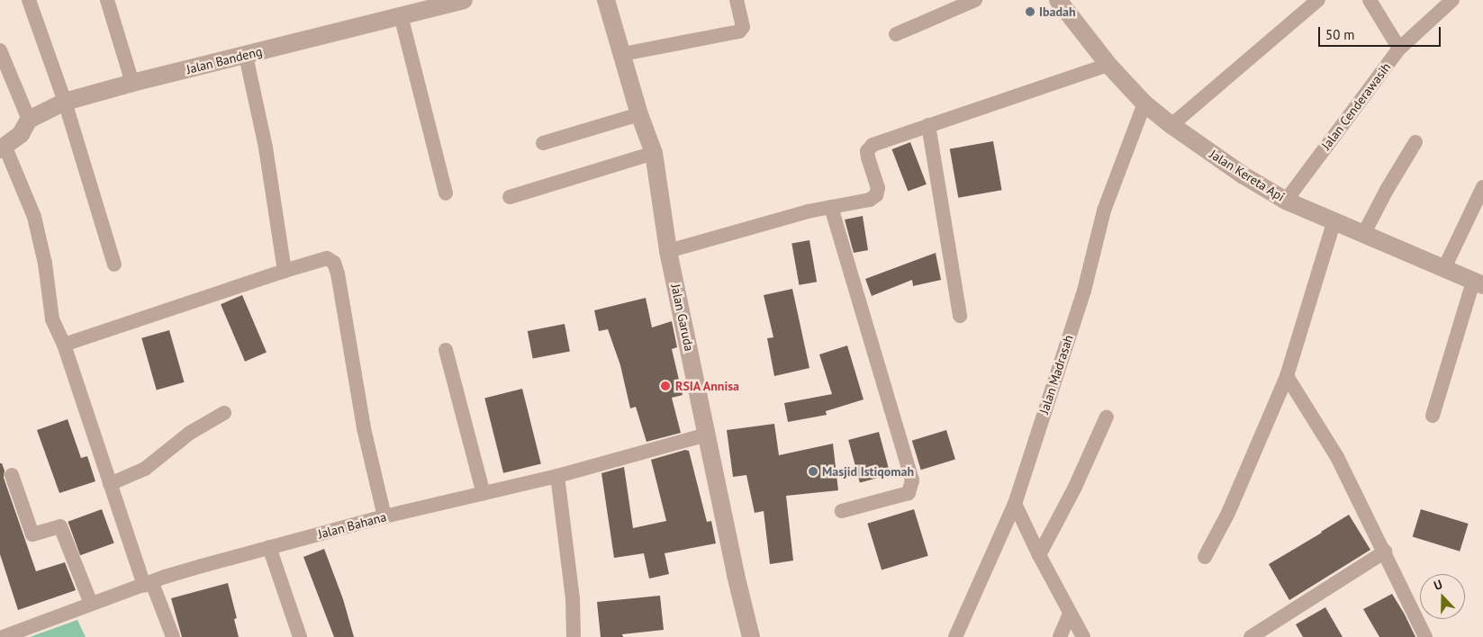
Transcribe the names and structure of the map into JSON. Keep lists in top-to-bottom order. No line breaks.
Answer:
{"streets":{"street":["Jalan Bandeng","Jalan Cenderawasih","Jalan Kereta Api","Jalan Garuda","Jalan Madrasah","Jalan Bahana"]},"crossings":[["Jalan Cenderawasih","Jalan Kereta Api"],["Jalan Kereta Api","Jalan Madrasah"],["Jalan Garuda","Jalan Bahana"]],"places":["Ibadah","RSIA Annisa","Masjid Istiqomah"],"scale_bar":"50 m","north":"top"}
